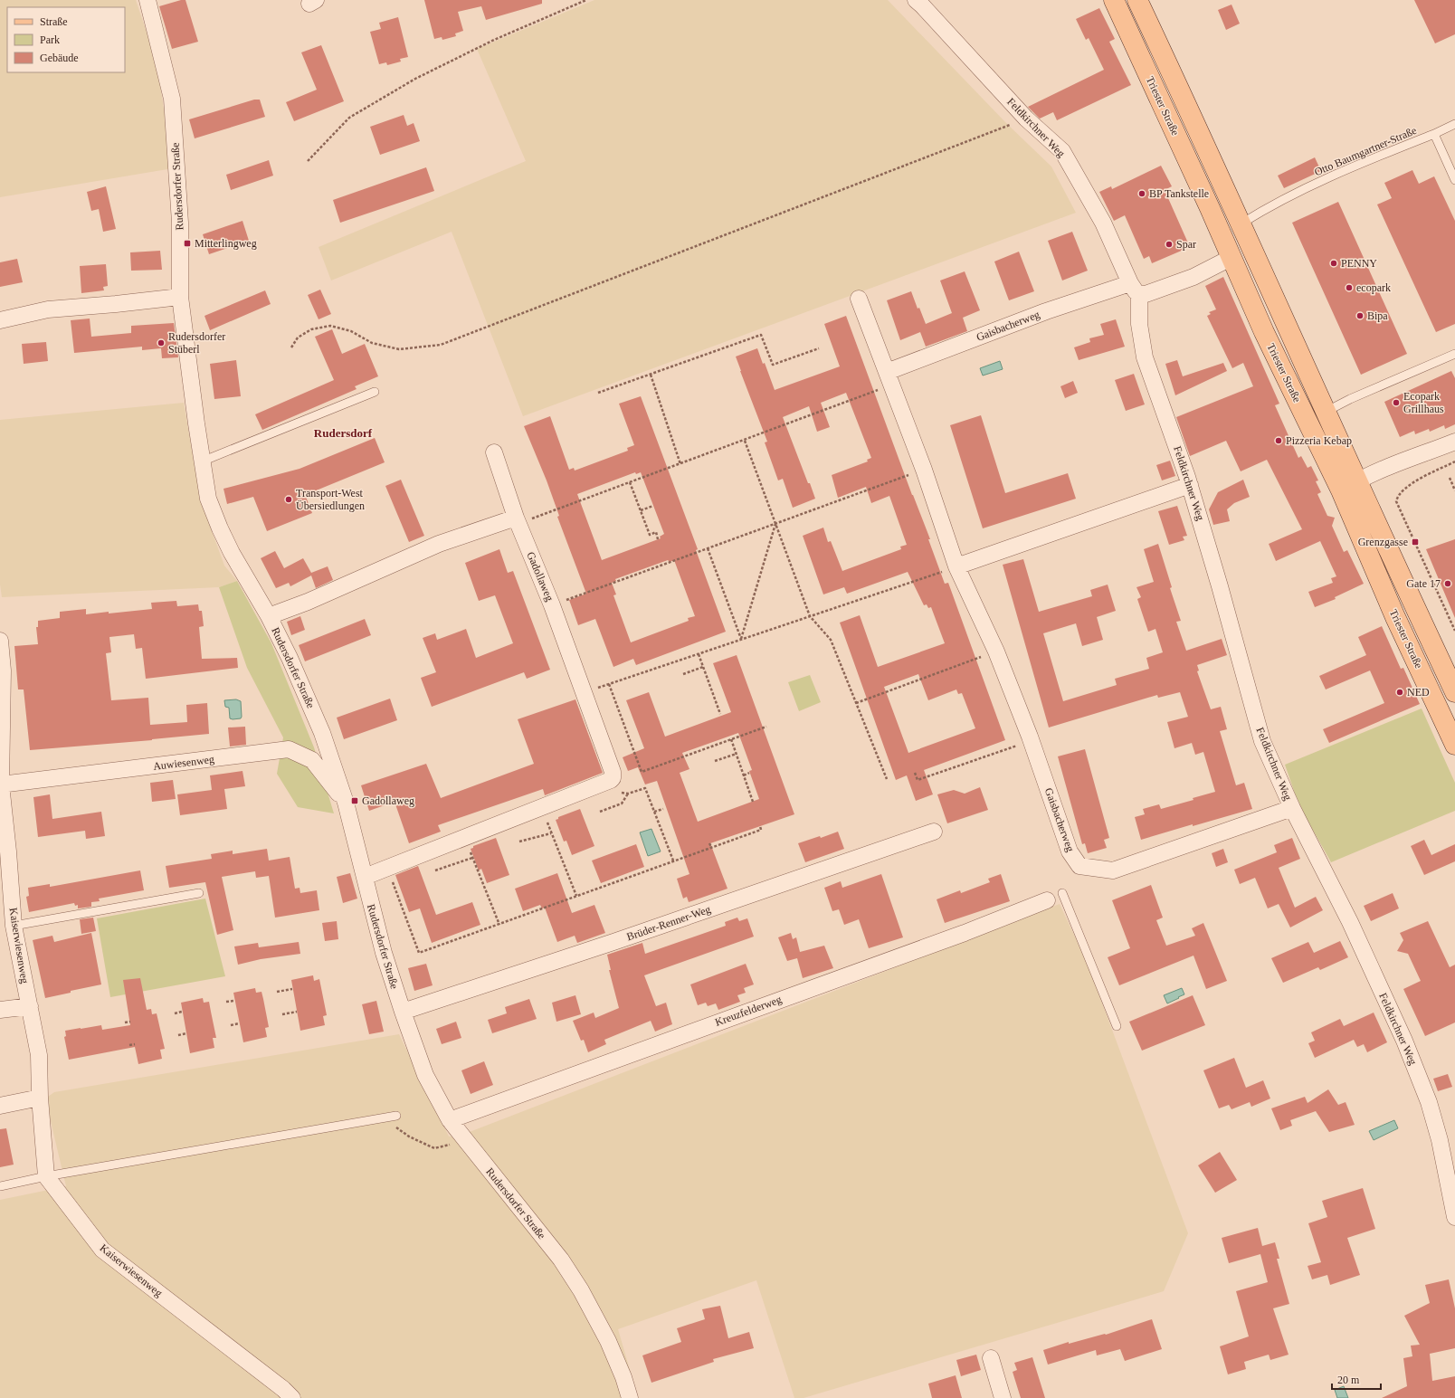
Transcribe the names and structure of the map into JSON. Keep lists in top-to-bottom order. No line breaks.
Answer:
{"streets":{"main road":["Triester Straße"],"street":["Feldkirchner Weg","Rudersdorfer Straße","Gaisbacherweg","Gadollaweg","Auwiesenweg","Brüder-Renner-Weg","Kaiserwiesenweg","Kreuzfelderweg"],"lane":["Otto Baumgartner-Straße"]},"crossings":[["Triester Straße","Otto Baumgartner-Straße"],["Feldkirchner Weg","Gaisbacherweg"],["Rudersdorfer Straße","Gadollaweg"],["Rudersdorfer Straße","Auwiesenweg"],["Rudersdorfer Straße","Brüder-Renner-Weg"],["Rudersdorfer Straße","Kreuzfelderweg"],["Auwiesenweg","Kaiserwiesenweg"]],"districts":["Rudersdorf"],"places":{"other":["BP Tankstelle","Spar","PENNY","ecopark","Bipa","Rudersdorfer Stüberl","Ecopark Grillhaus","Pizzeria Kebap","Transport-West Übersiedlungen","Gate 17","NED"],"transit":["Mitterlingweg","Grenzgasse","Gadollaweg"]},"legend":["Straße","Park","Gebäude"],"scale_bar":"20 m"}
